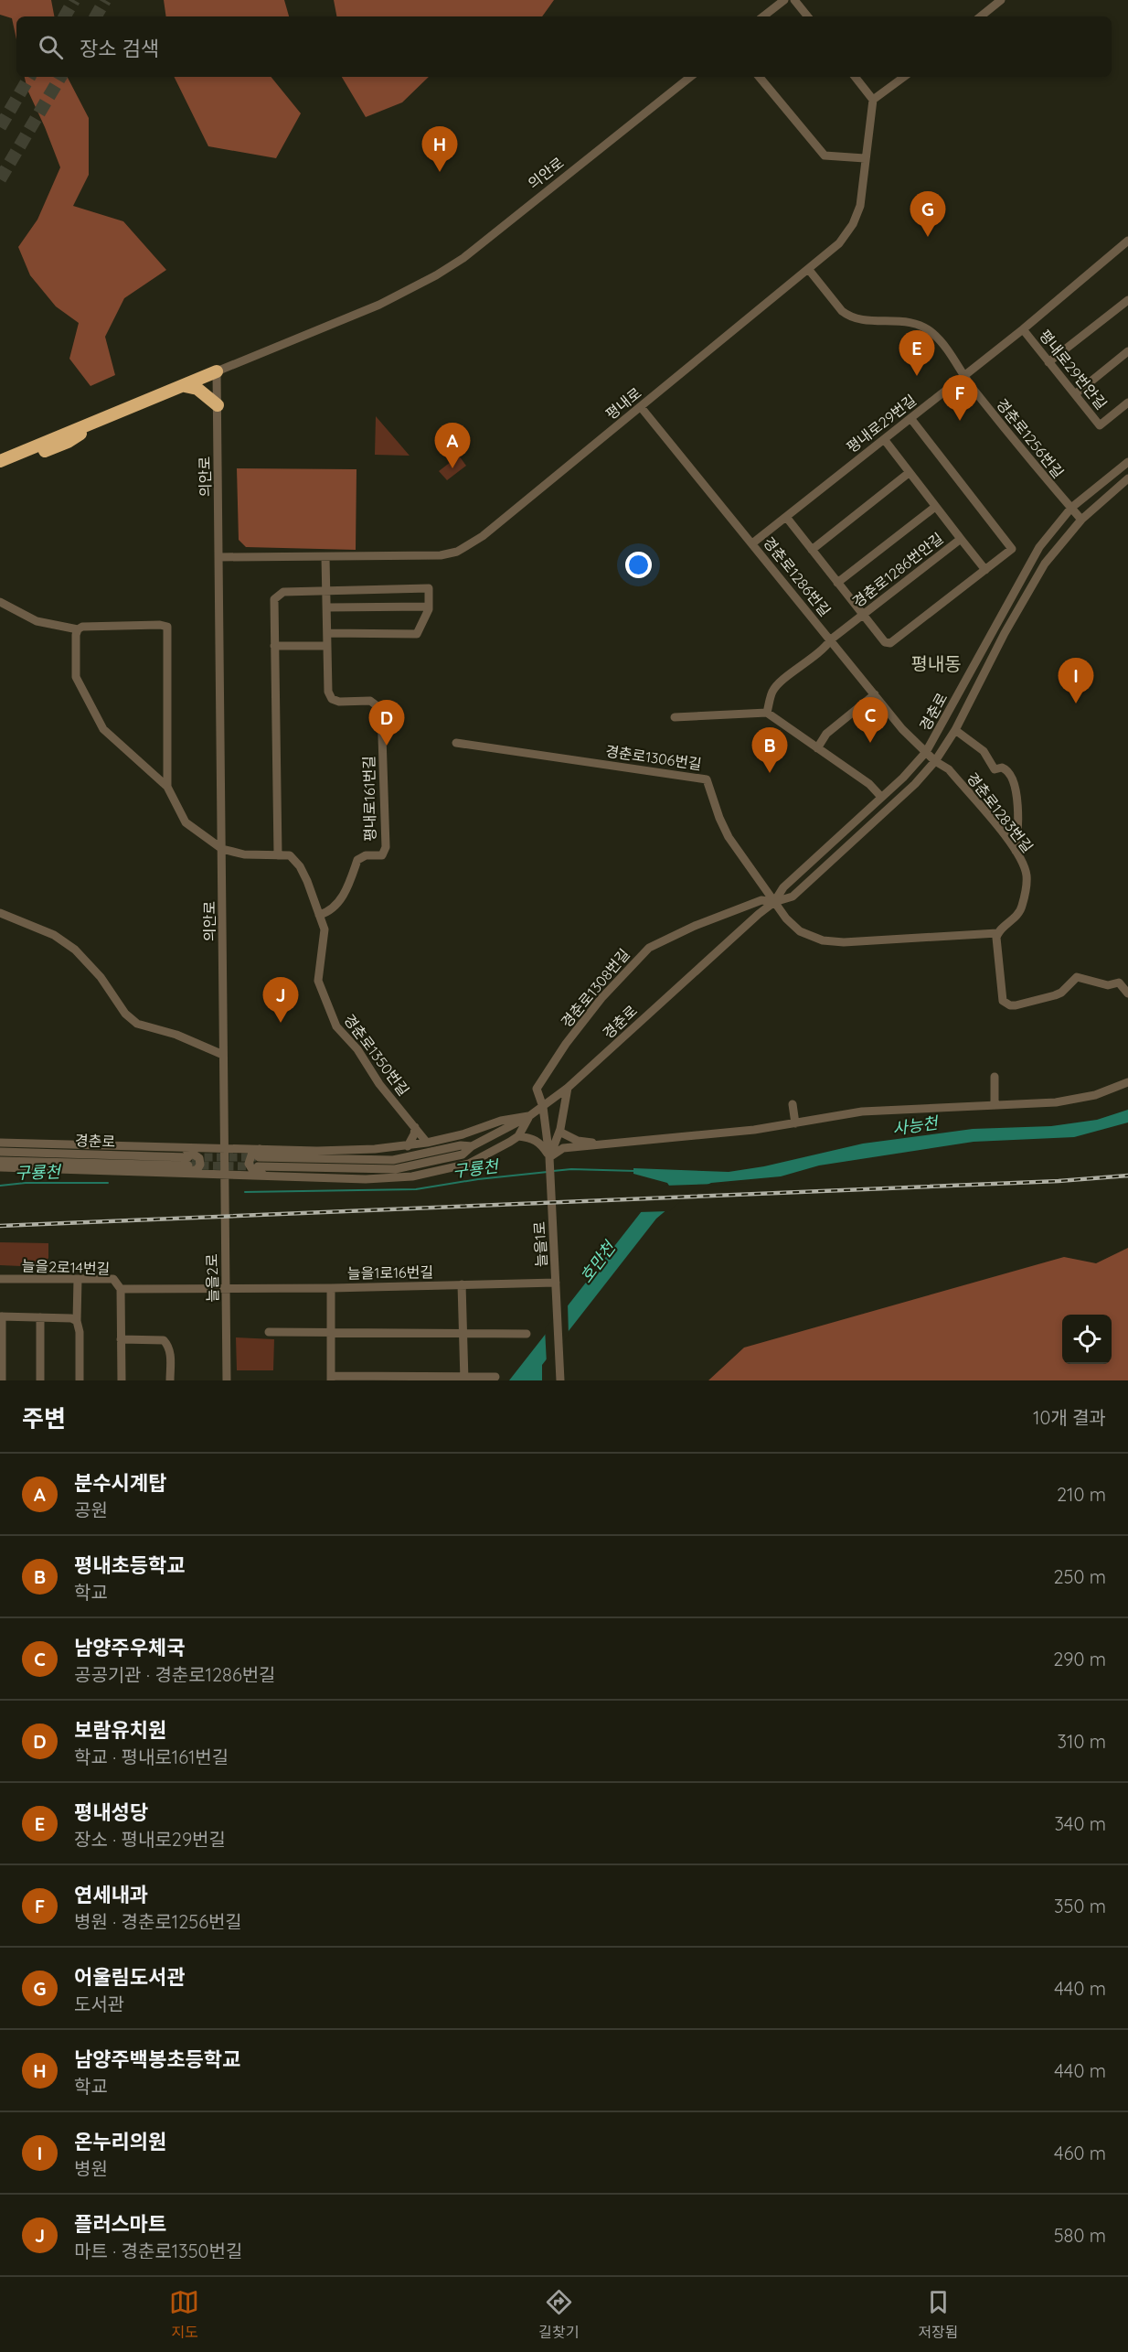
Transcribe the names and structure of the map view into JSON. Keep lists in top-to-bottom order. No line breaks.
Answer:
{"streets":{"street":["의안로","평내로29번안길","평내로","평내로29번길","경춘로1256번길","경춘로1286번안길","경춘로1286번길","경춘로","경춘로1306번길","평내로161번길","경춘로1283번길","경춘로1308번길","경춘로1350번길","늘을1로","늘을2로14번길","늘을1로16번길","늘을2로"]},"crossings":[["의안로","평내로"],["의안로","경춘로1350번길"],["의안로","늘을2로"],["평내로29번안길","평내로29번길"],["평내로","경춘로1256번길"],["평내로","경춘로1286번길"],["평내로","평내로161번길"],["평내로29번길","경춘로1256번길"],["평내로29번길","경춘로1286번안길"],["평내로29번길","경춘로1286번길"],["경춘로1256번길","경춘로"],["경춘로1286번안길","경춘로1286번길"],["경춘로1286번길","경춘로"],["경춘로1286번길","경춘로1283번길"],["경춘로","경춘로1306번길"],["경춘로","경춘로1283번길"],["경춘로","경춘로1308번길"],["경춘로","늘을1로"],["경춘로1306번길","경춘로1308번길"],["평내로161번길","경춘로1350번길"],["경춘로1308번길","늘을1로"],["늘을1로","늘을1로16번길"],["늘을2로14번길","늘을1로16번길"],["늘을2로14번길","늘을2로"],["늘을1로16번길","늘을2로"]],"districts":["평내동"],"water":["사능천","구룡천","호만천"],"page":{"search":"장소 검색","pins":["H","G","E","F","A","I","C","D","B","J"],"heading":["주변","10개 결과"],"list":[{"mark":"A","name":"분수시계탑","note":"공원","value":"210 m"},{"mark":"B","name":"평내초등학교","note":"학교","value":"250 m"},{"mark":"C","name":"남양주우체국","note":"공공기관 · 경춘로1286번길","value":"290 m"},{"mark":"D","name":"보람유치원","note":"학교 · 평내로161번길","value":"310 m"},{"mark":"E","name":"평내성당","note":"장소 · 평내로29번길","value":"340 m"},{"mark":"F","name":"연세내과","note":"병원 · 경춘로1256번길","value":"350 m"},{"mark":"G","name":"어울림도서관","note":"도서관","value":"440 m"},{"mark":"H","name":"남양주백봉초등학교","note":"학교","value":"440 m"},{"mark":"I","name":"온누리의원","note":"병원","value":"460 m"},{"mark":"J","name":"플러스마트","note":"마트 · 경춘로1350번길","value":"580 m"}],"nav":["지도","길찾기","저장됨"]}}
